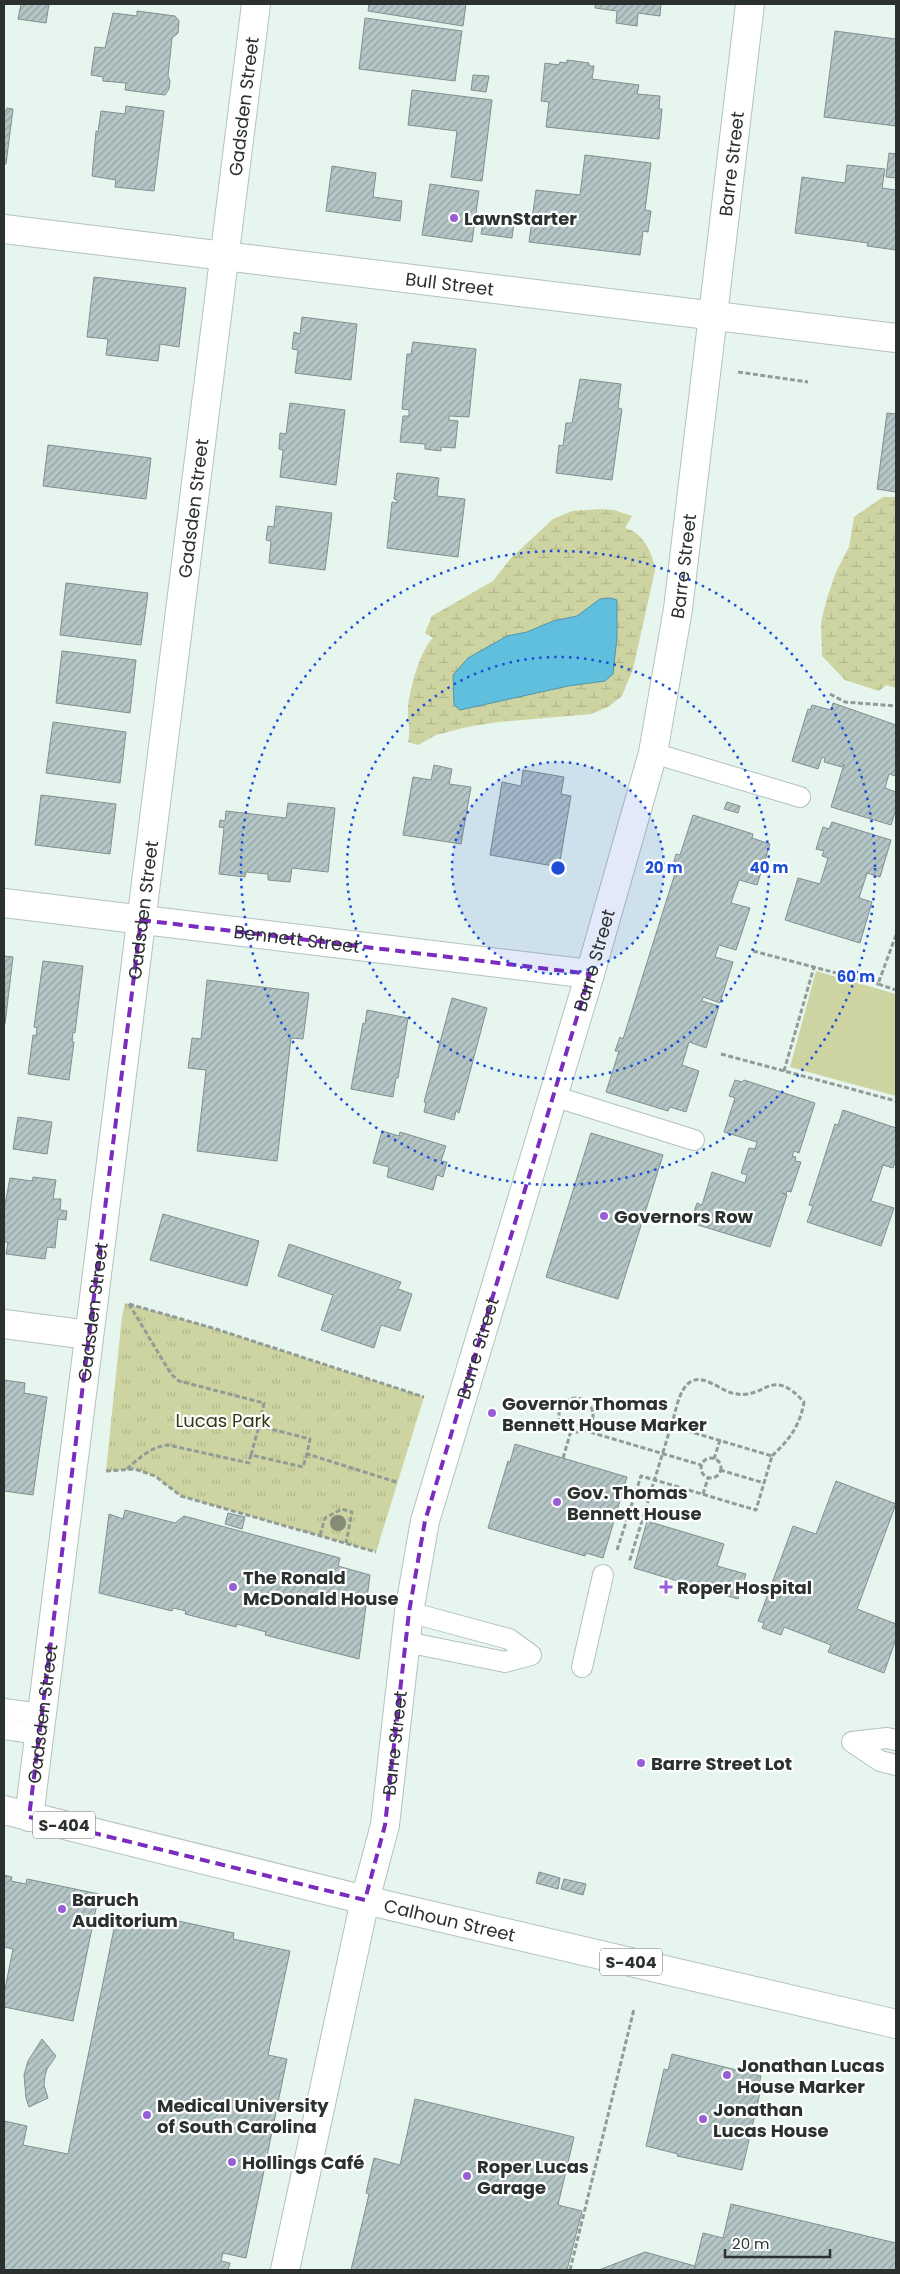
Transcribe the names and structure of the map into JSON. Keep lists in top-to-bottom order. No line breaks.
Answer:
{"streets":{"street":["Gadsden Street","Barre Street","Bull Street","Bennett Street","S-404","Calhoun Street"]},"crossings":[["Gadsden Street","Bull Street"],["Gadsden Street","Bennett Street"],["Gadsden Street","Calhoun Street"],["Barre Street","Bull Street"],["Barre Street","Bennett Street"],["Barre Street","Calhoun Street"]],"parks":["Lucas Park"],"places":{"other":["LawnStarter","Governors Row","Governor Thomas Bennett House Marker","Gov. Thomas Bennett House","The Ronald McDonald House","Barre Street Lot","Baruch Auditorium","Jonathan Lucas House Marker","Medical University of South Carolina","Jonathan Lucas House","Hollings Café","Roper Lucas Garage"],"health":["Roper Hospital"]},"scale_bar":"20 m","rings":["20 m","40 m","60 m"]}
